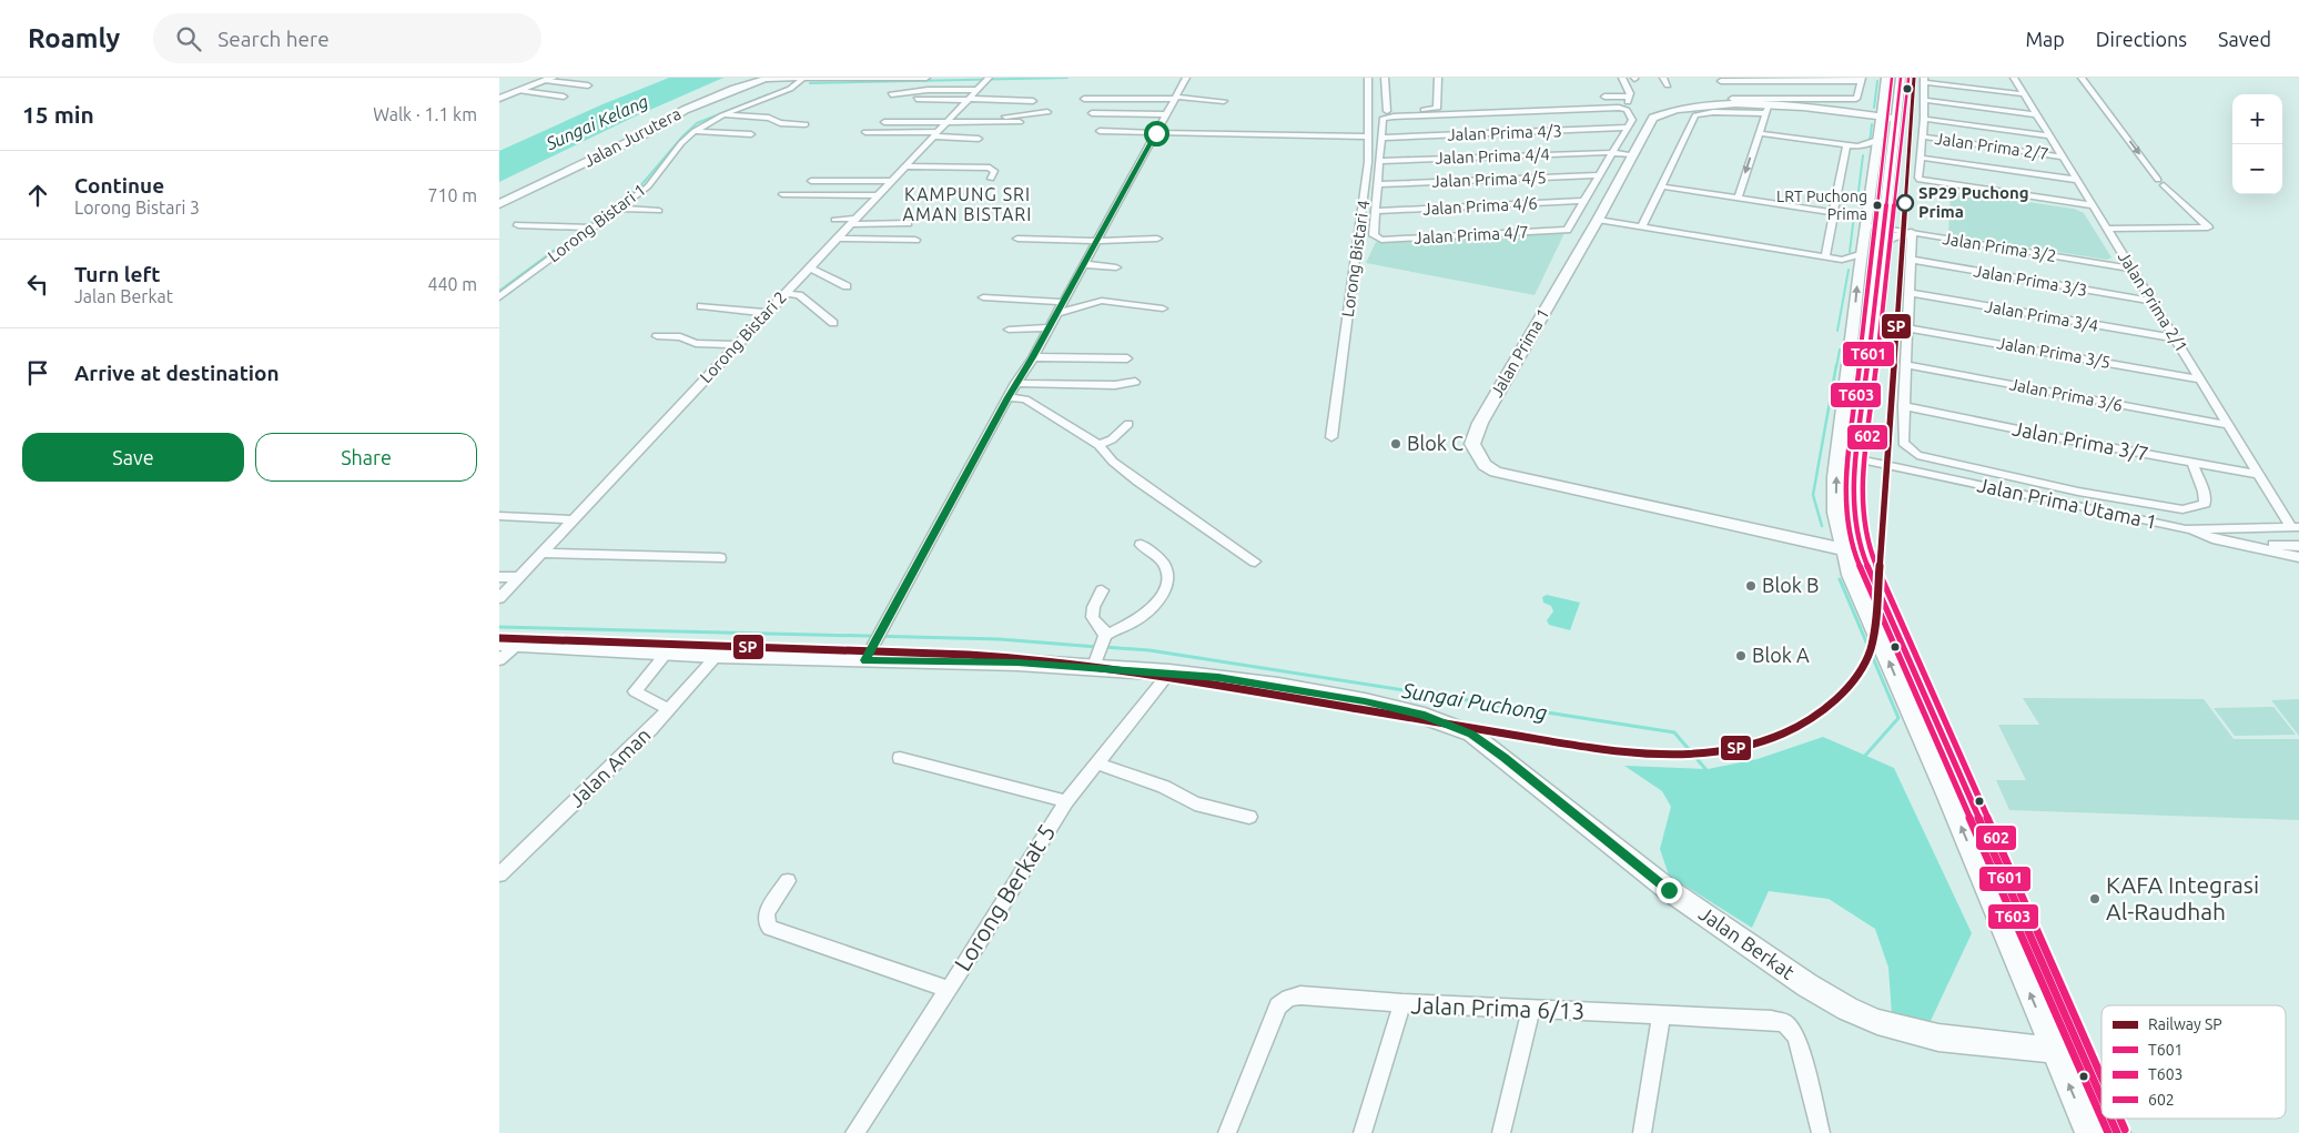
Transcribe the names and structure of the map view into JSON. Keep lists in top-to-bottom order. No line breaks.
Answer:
{"streets":{"main road":["Jalan Jurutera","Jalan Prima 1","Jalan Berkat"],"street":["Jalan Prima 4/3","Jalan Prima 2/7","Jalan Prima 4/4","Jalan Prima 4/5","Jalan Prima 4/6","Lorong Bistari 1","Jalan Prima 4/7","Jalan Prima 3/2","Lorong Bistari 4","Jalan Prima 3/3","Jalan Prima 2/1","Jalan Prima 3/4","Lorong Bistari 2","Jalan Prima 3/5","Jalan Prima 3/6","Jalan Prima 3/7","Jalan Prima Utama 1","Jalan Aman","Lorong Berkat 5","Jalan Prima 6/13"]},"crossings":[["Jalan Prima 2/7","Jalan Prima 2/1"],["Jalan Prima 4/4","Jalan Prima 1"],["Jalan Prima 4/6","Jalan Prima 4/7"],["Jalan Prima 3/2","Jalan Prima 2/1"],["Jalan Prima 3/3","Jalan Prima 2/1"],["Jalan Prima 2/1","Jalan Prima 3/4"],["Jalan Prima 2/1","Jalan Prima 3/5"],["Jalan Prima 2/1","Jalan Prima 3/6"],["Jalan Prima 2/1","Jalan Prima 3/7"],["Jalan Prima 2/1","Jalan Prima Utama 1"],["Jalan Aman","Jalan Berkat"],["Lorong Berkat 5","Jalan Berkat"]],"districts":["KAMPUNG SRI AMAN BISTARI"],"water":["Sungai Kelang","Sungai Puchong"],"places":["SP29 Puchong Prima","LRT Puchong Prima","Blok C","Blok B","Blok A","KAFA Integrasi Al-Raudhah"],"lines":["rail line SP","transit line T601","transit line T603","transit line 602"],"legend":["Railway SP","T601","T603","602"],"page":{"header":"Roamly","search":"Search here","nav":["Map","Directions","Saved"],"heading":["15 min","Walk · 1.1 km"],"map_buttons":["+","−"],"list":[["Continue","Lorong Bistari 3","710 m"],["Turn left","Jalan Berkat","440 m"],"Arrive at destination"],"buttons":["Save","Share"]}}
